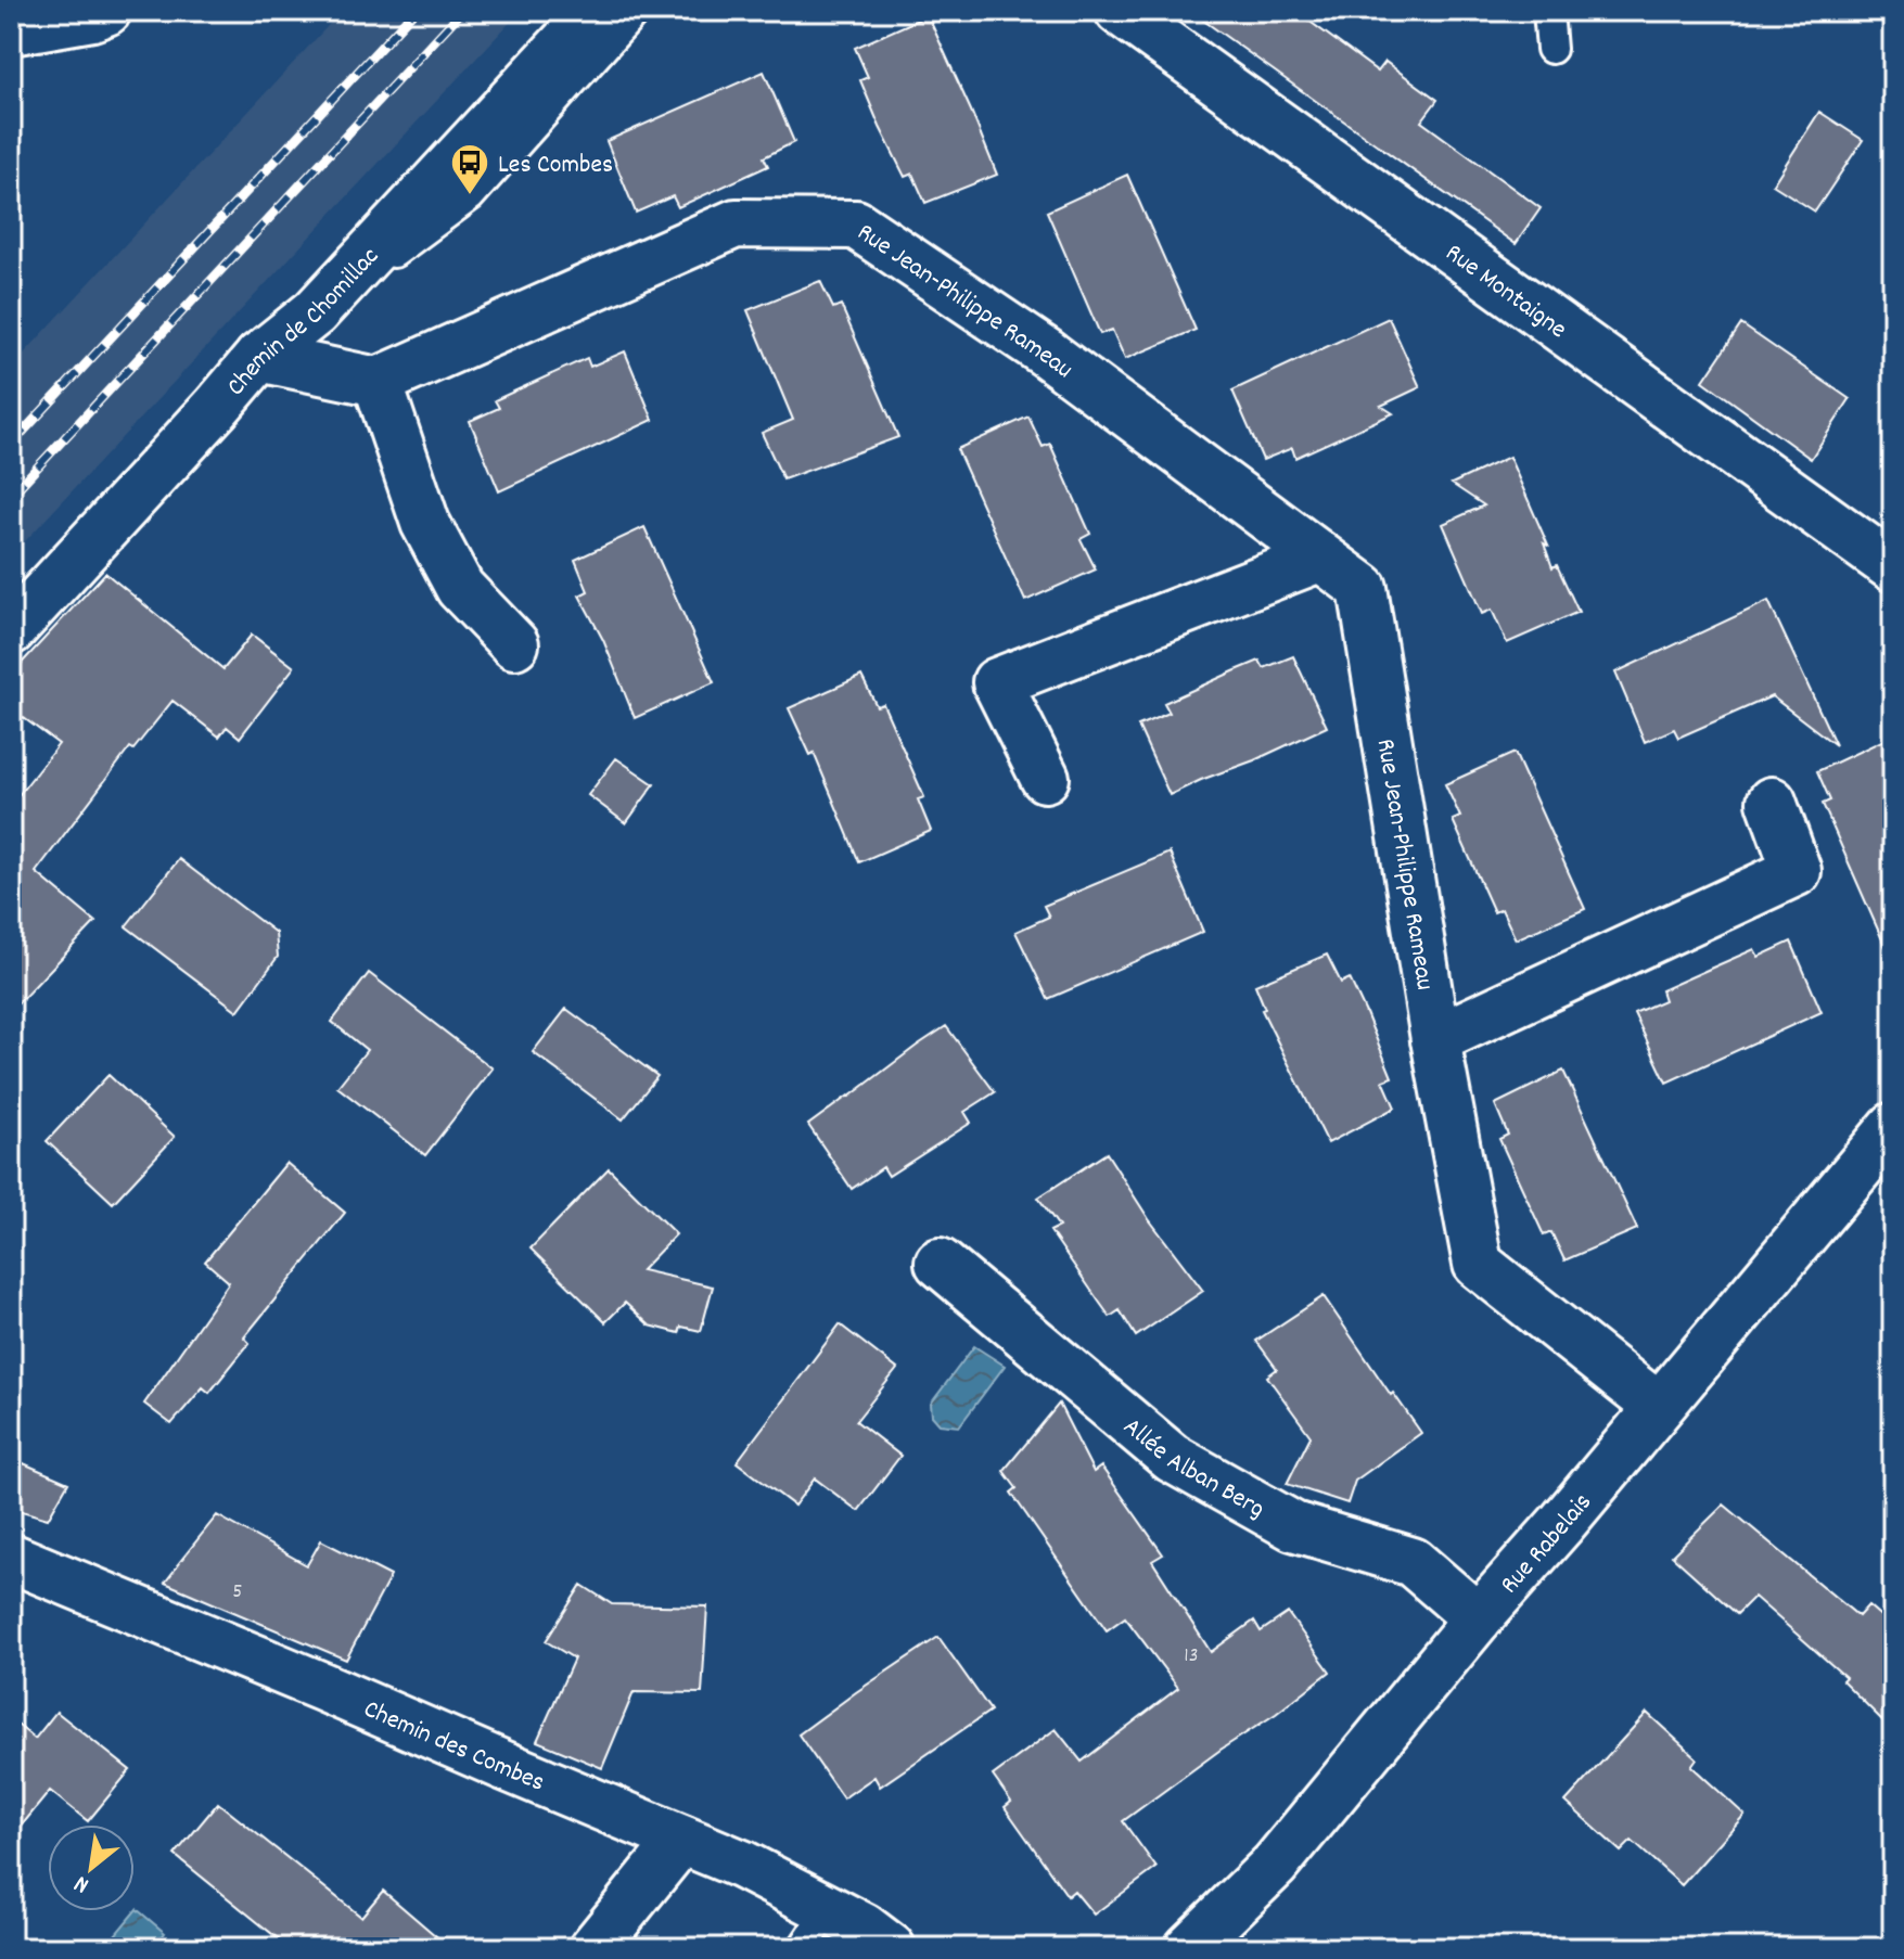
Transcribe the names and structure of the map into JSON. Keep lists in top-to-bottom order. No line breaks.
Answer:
{"streets":{"street":["Rue Montaigne","Rue Jean-Philippe Rameau","Chemin de Chomillac","Allée Alban Berg","Rue Rabelais","Chemin des Combes"]},"crossings":[["Rue Jean-Philippe Rameau","Rue Rabelais"],["Allée Alban Berg","Rue Rabelais"]],"places":{"bus stop":["Les Combes"]},"house_numbers":["5","13"],"north":"bottom left"}
